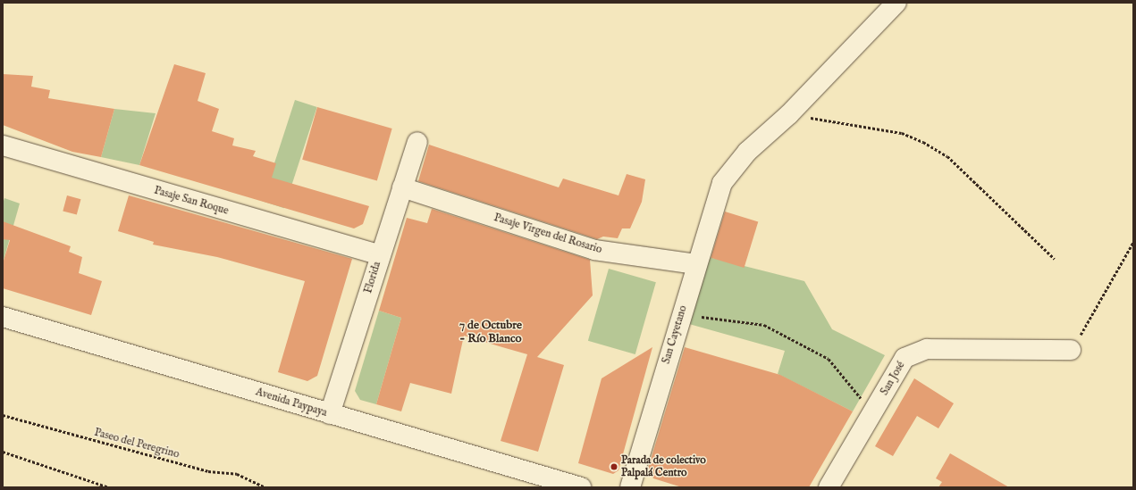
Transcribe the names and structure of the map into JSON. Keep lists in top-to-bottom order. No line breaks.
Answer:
{"streets":{"street":["Pasaje San Roque","Pasaje Virgen del Rosario","Florida","San Cayetano","San José","Avenida Paypaya"],"path":["Paseo del Peregrino"]},"crossings":[["Pasaje San Roque","Florida"],["Pasaje Virgen del Rosario","Florida"],["Pasaje Virgen del Rosario","San Cayetano"],["Florida","Avenida Paypaya"]],"districts":["7 de Octubre - Río Blanco"],"places":["Parada de colectivo Palpalá Centro"]}
